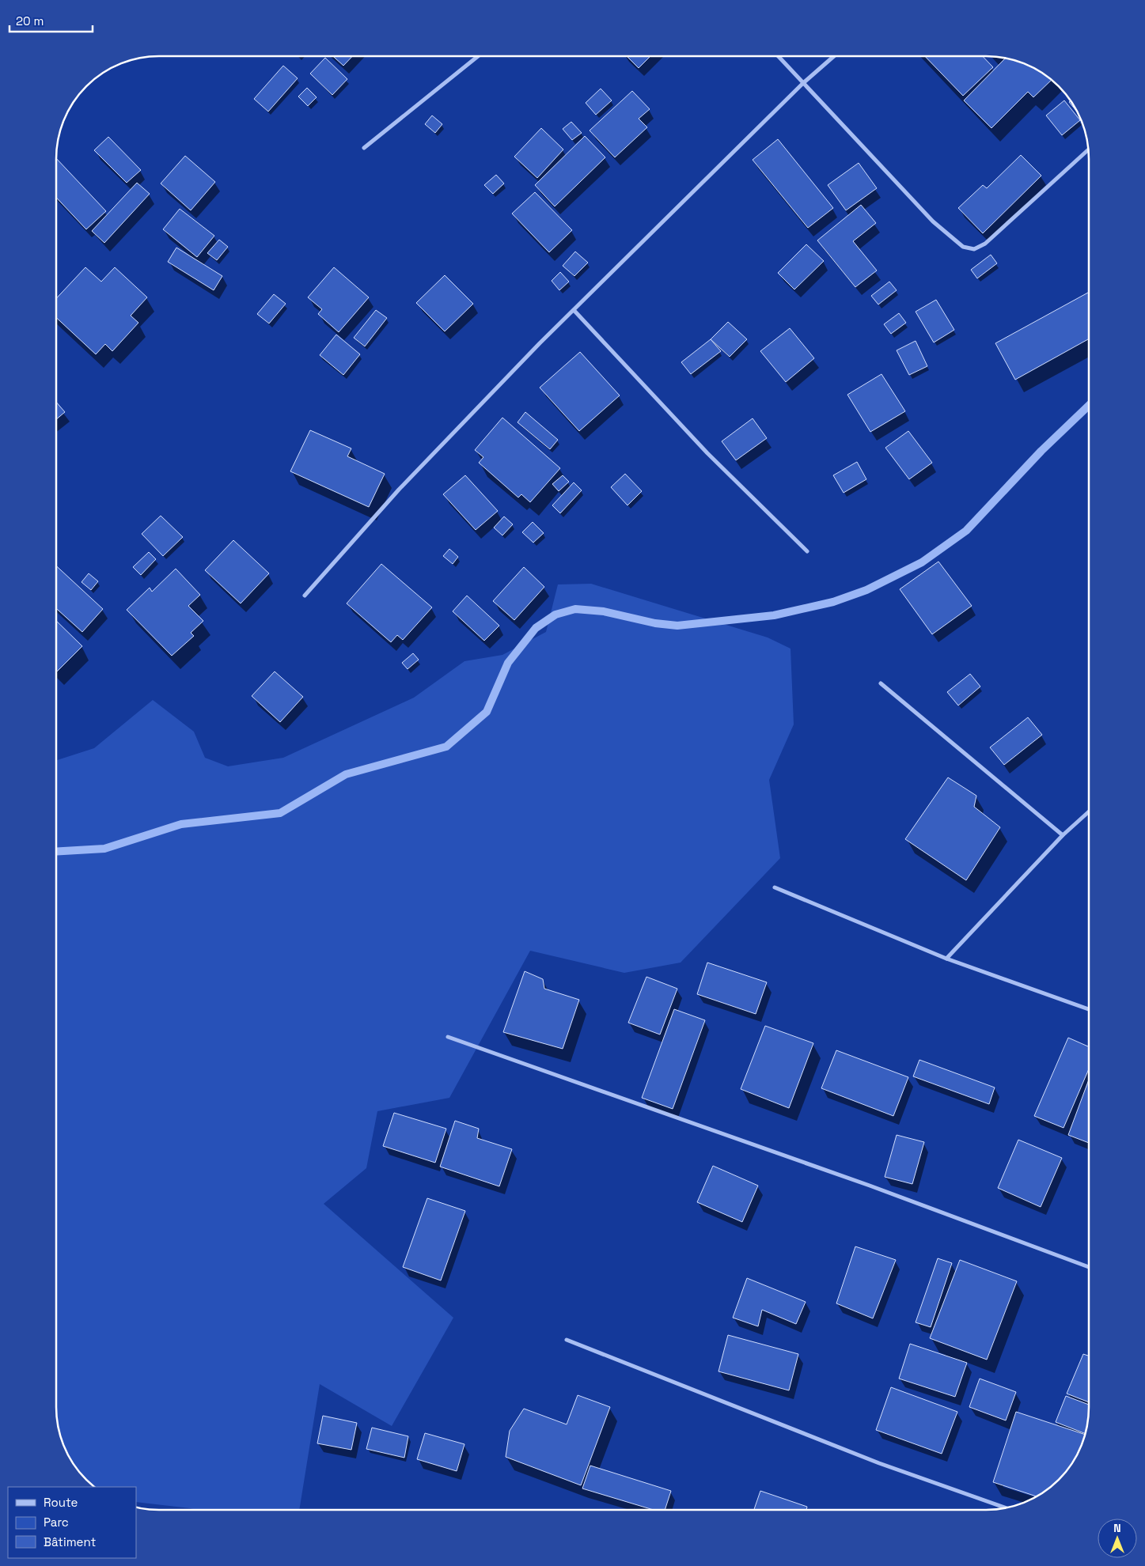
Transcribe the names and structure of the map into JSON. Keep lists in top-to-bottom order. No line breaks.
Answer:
{"legend":["Route","Parc","Bâtiment"],"scale_bar":"20 m","north":"top"}
